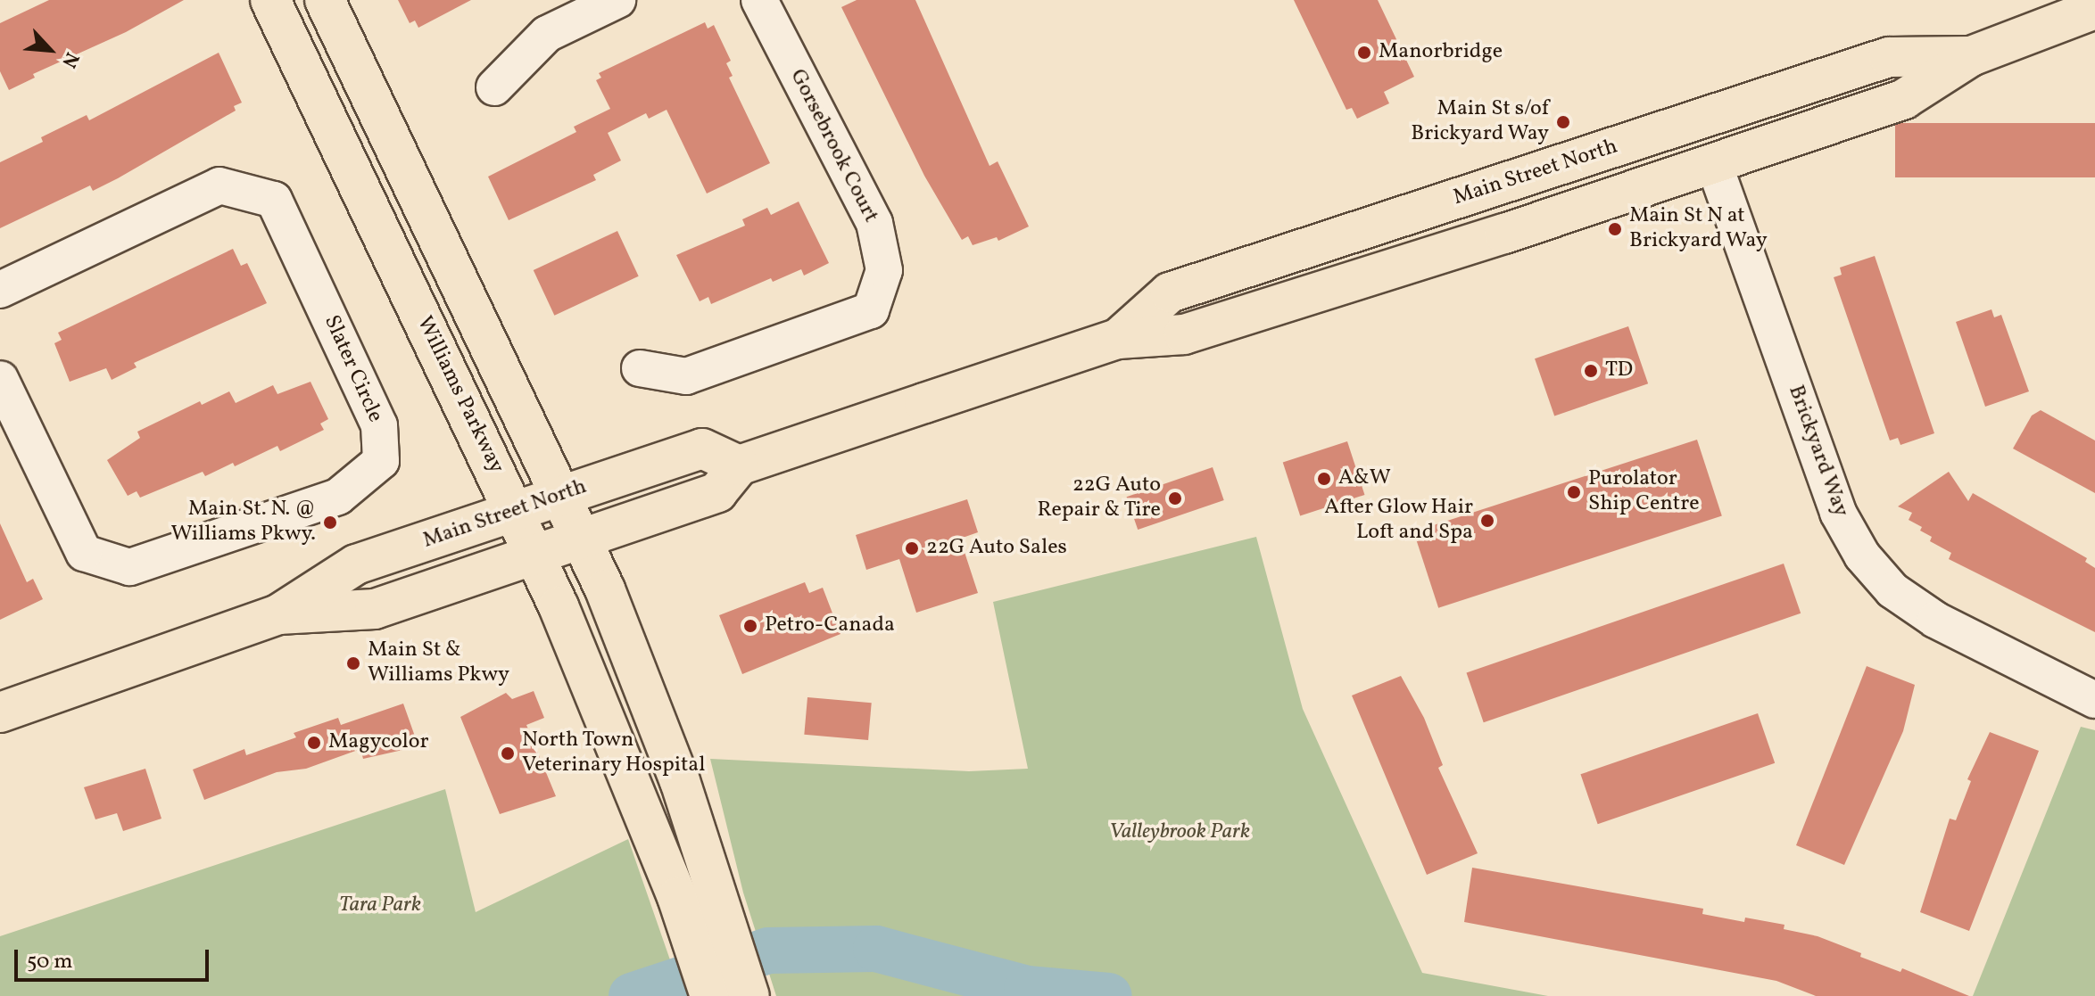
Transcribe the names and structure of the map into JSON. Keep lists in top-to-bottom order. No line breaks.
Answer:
{"streets":{"main road":["Main Street North","Williams Parkway"],"street":["Gorsebrook Court","Slater Circle","Brickyard Way"]},"crossings":[["Main Street North","Williams Parkway"],["Main Street North","Brickyard Way"]],"parks":["Valleybrook Park","Tara Park"],"places":["Manorbridge","Main St s/of Brickyard Way","Main St N at Brickyard Way","TD","A&W","Purolator Ship Centre","22G Auto Repair & Tire","After Glow Hair Loft and Spa","Main St. N. @ Williams Pkwy.","22G Auto Sales","Petro-Canada","Main St & Williams Pkwy","Magycolor","North Town Veterinary Hospital"],"scale_bar":"50 m","north":"bottom right"}
